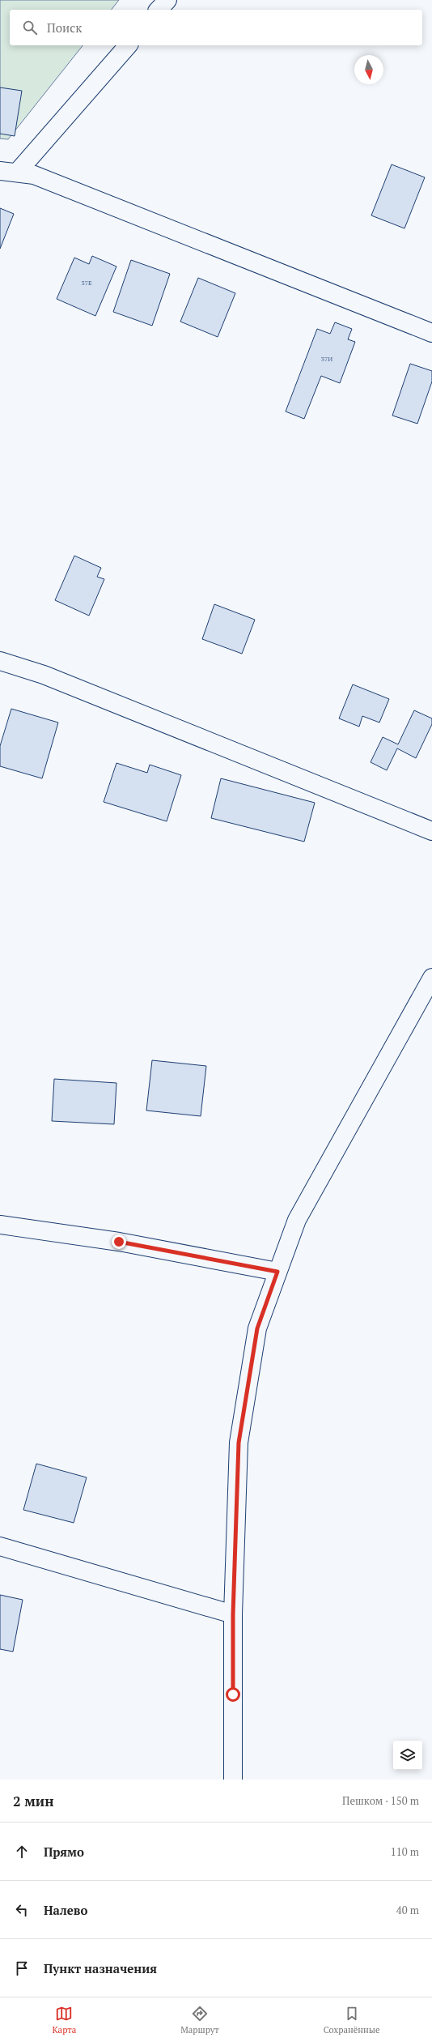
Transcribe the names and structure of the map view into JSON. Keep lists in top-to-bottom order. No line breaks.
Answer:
{"house_numbers":["37Е","37И"],"north":"bottom","page":{"search":"Поиск","heading":["2 мин","Пешком · 150 m"],"list":[["Прямо","110 m"],["Налево","40 m"],"Пункт назначения"],"nav":["Карта","Маршрут","Сохранённые"]}}
